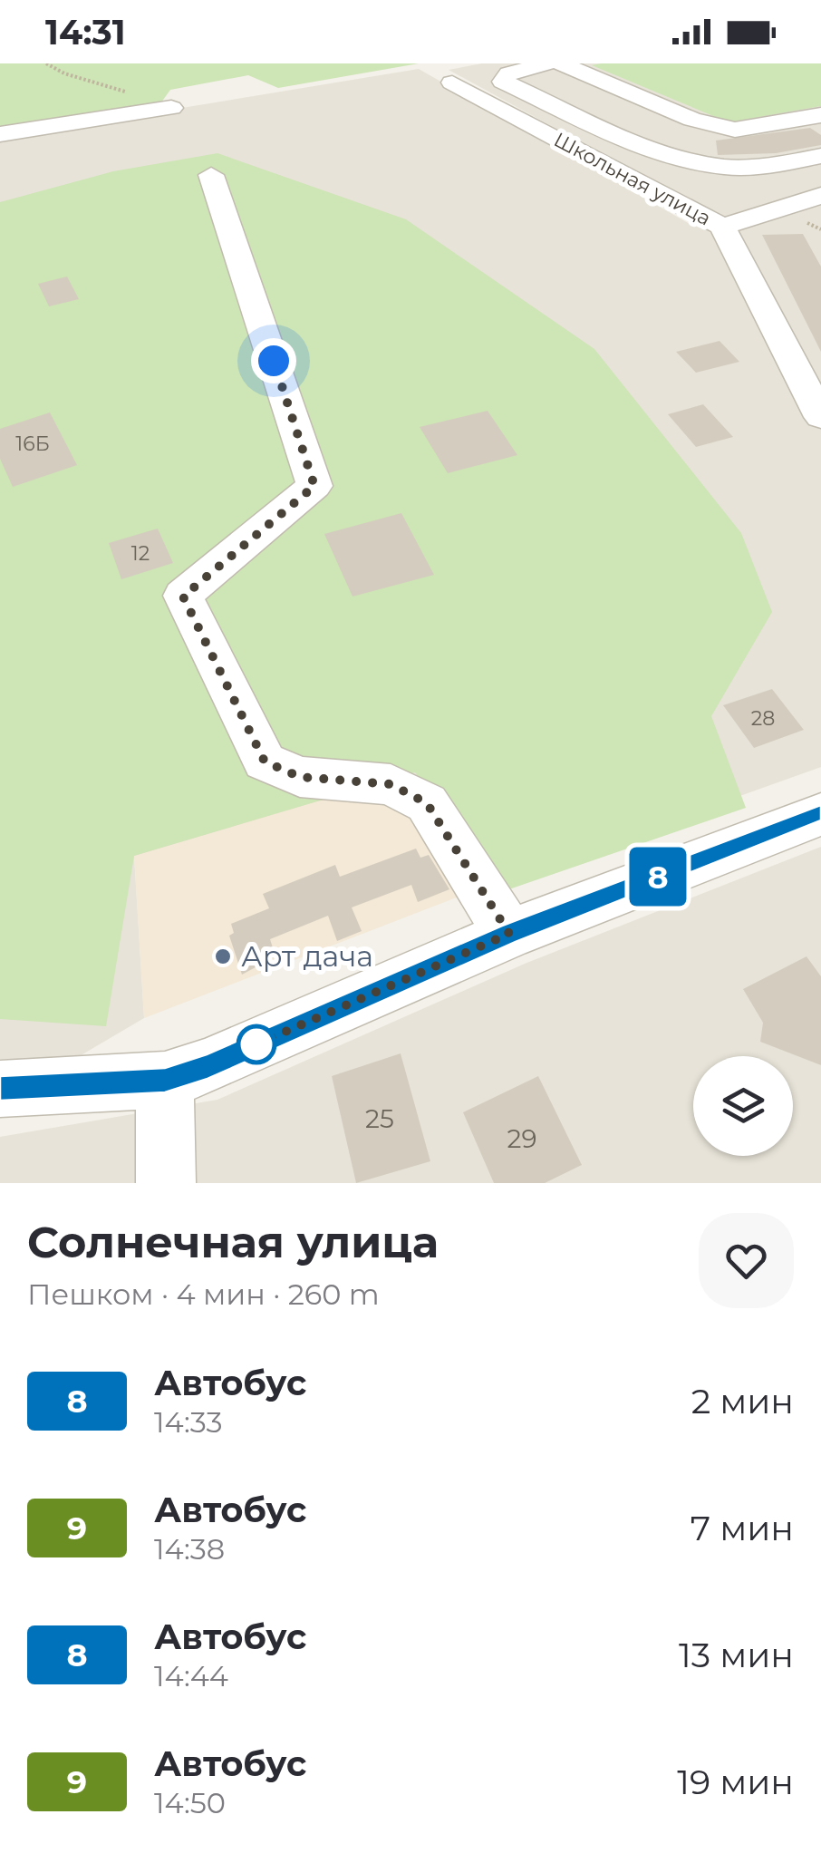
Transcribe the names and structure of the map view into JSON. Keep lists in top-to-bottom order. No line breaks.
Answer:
{"streets":{"street":["Школьная улица"]},"places":["Арт дача"],"lines":["bus line 8"],"house_numbers":["16Б","12","28","25","29"],"page":{"status":"14:31","on_map":"8","heading":["Солнечная улица","Пешком · 4 мин · 260 m"],"list":[{"mark":"8","name":"Автобус","note":"14:33","value":"2 мин"},{"mark":"9","name":"Автобус","note":"14:38","value":"7 мин"},{"mark":"8","name":"Автобус","note":"14:44","value":"13 мин"},{"mark":"9","name":"Автобус","note":"14:50","value":"19 мин"}]}}
